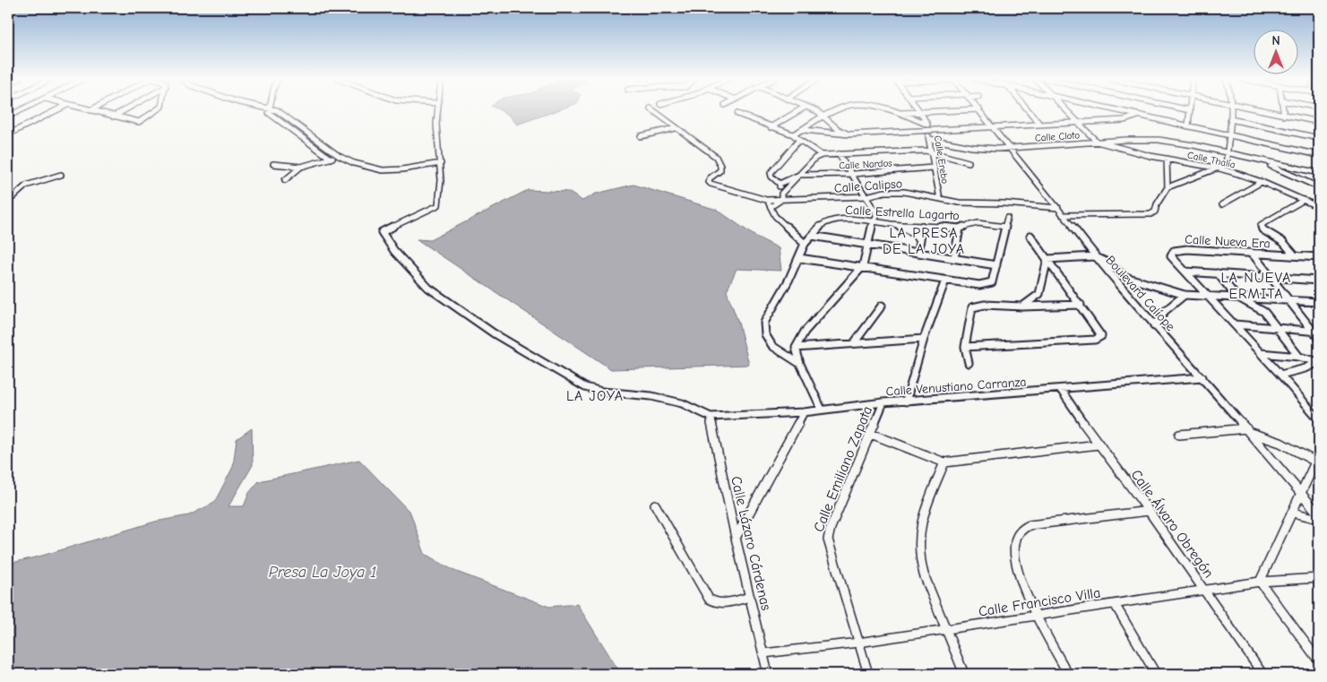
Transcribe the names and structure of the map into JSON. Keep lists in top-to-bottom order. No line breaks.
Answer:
{"streets":{"street":["Calle Cloto","Calle Erebo","Calle Thalía","Calle Nardos","Calle Calipso","Calle Estrella Lagarto","Calle Nueva Era","Boulevard Calíope","Calle Venustiano Carranza","Calle Emiliano Zapata","Calle Álvaro Obregón","Calle Lázaro Cárdenas","Calle Francisco Villa"]},"crossings":[["Calle Cloto","Calle Erebo"],["Calle Cloto","Calle Thalía"],["Calle Cloto","Boulevard Calíope"],["Calle Erebo","Calle Nardos"],["Calle Erebo","Calle Calipso"],["Calle Calipso","Boulevard Calíope"],["Boulevard Calíope","Calle Venustiano Carranza"],["Calle Venustiano Carranza","Calle Emiliano Zapata"],["Calle Venustiano Carranza","Calle Álvaro Obregón"],["Calle Venustiano Carranza","Calle Lázaro Cárdenas"],["Calle Emiliano Zapata","Calle Francisco Villa"],["Calle Álvaro Obregón","Calle Francisco Villa"],["Calle Lázaro Cárdenas","Calle Francisco Villa"]],"districts":["LA PRESA DE LA JOYA","LA NUEVA ERMITA","LA JOYA"],"water":["Presa La Joya 1"],"north":"top"}
